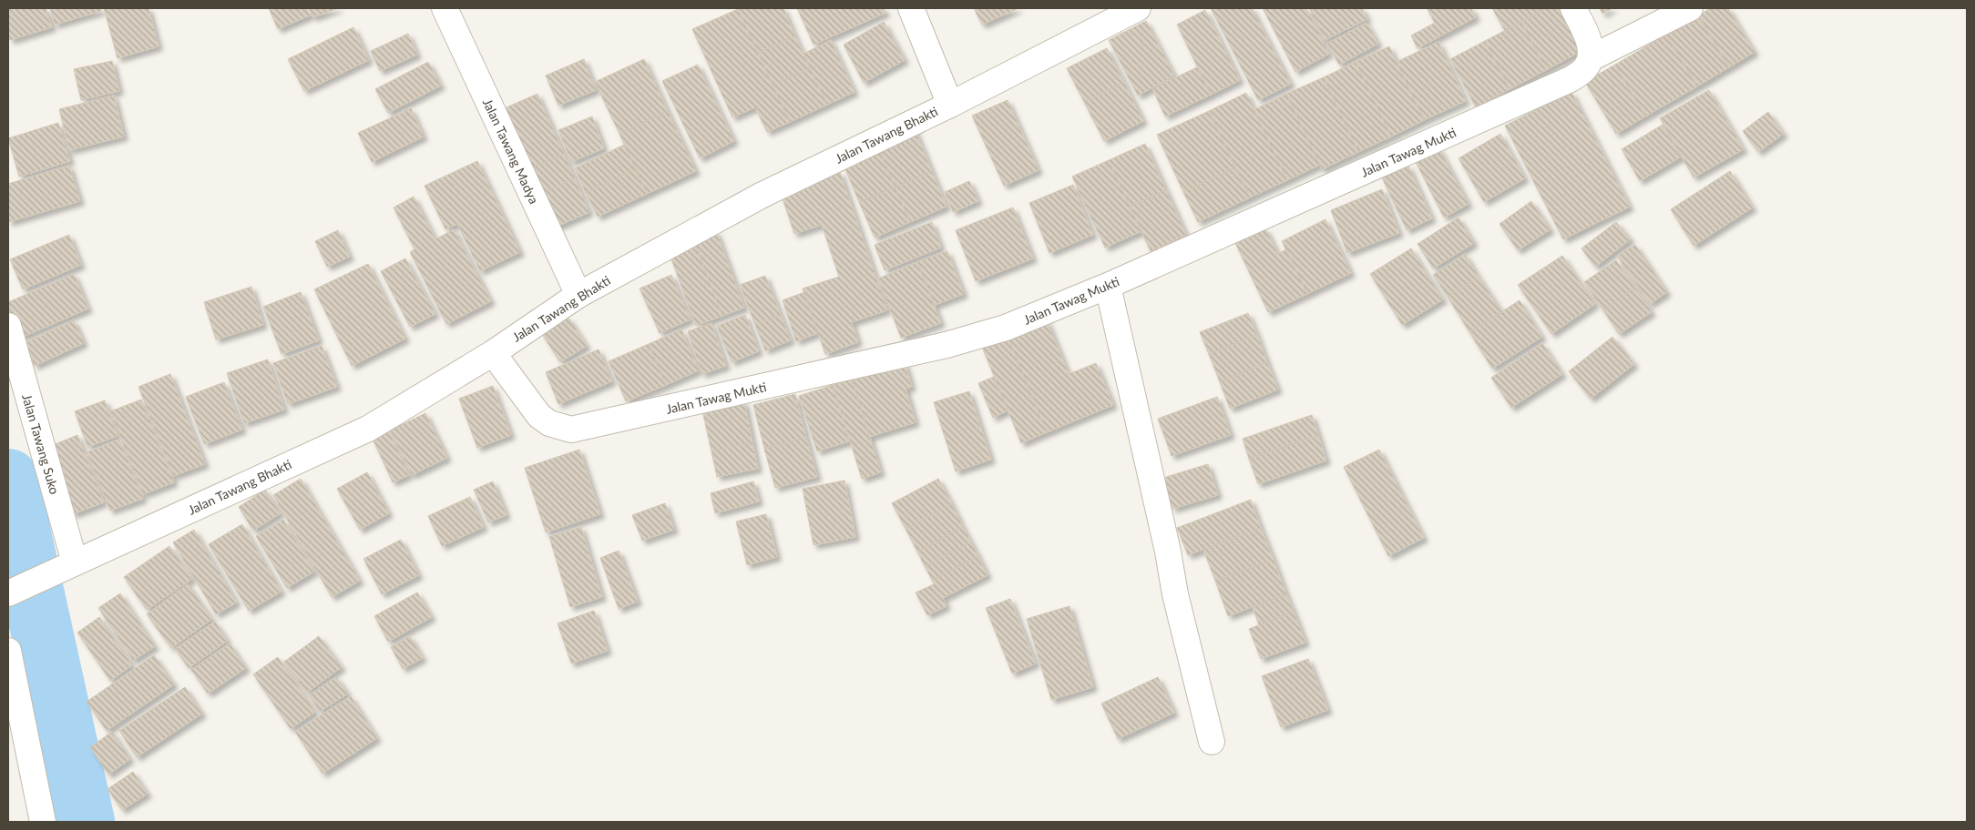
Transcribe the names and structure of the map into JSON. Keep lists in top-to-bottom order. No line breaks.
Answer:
{"streets":{"street":["Jalan Tawang Bhakti","Jalan Tawang Madya","Jalan Tawag Mukti","Jalan Tawang Suko"]},"crossings":[["Jalan Tawang Bhakti","Jalan Tawang Madya"],["Jalan Tawang Bhakti","Jalan Tawag Mukti"],["Jalan Tawang Bhakti","Jalan Tawang Suko"]]}
